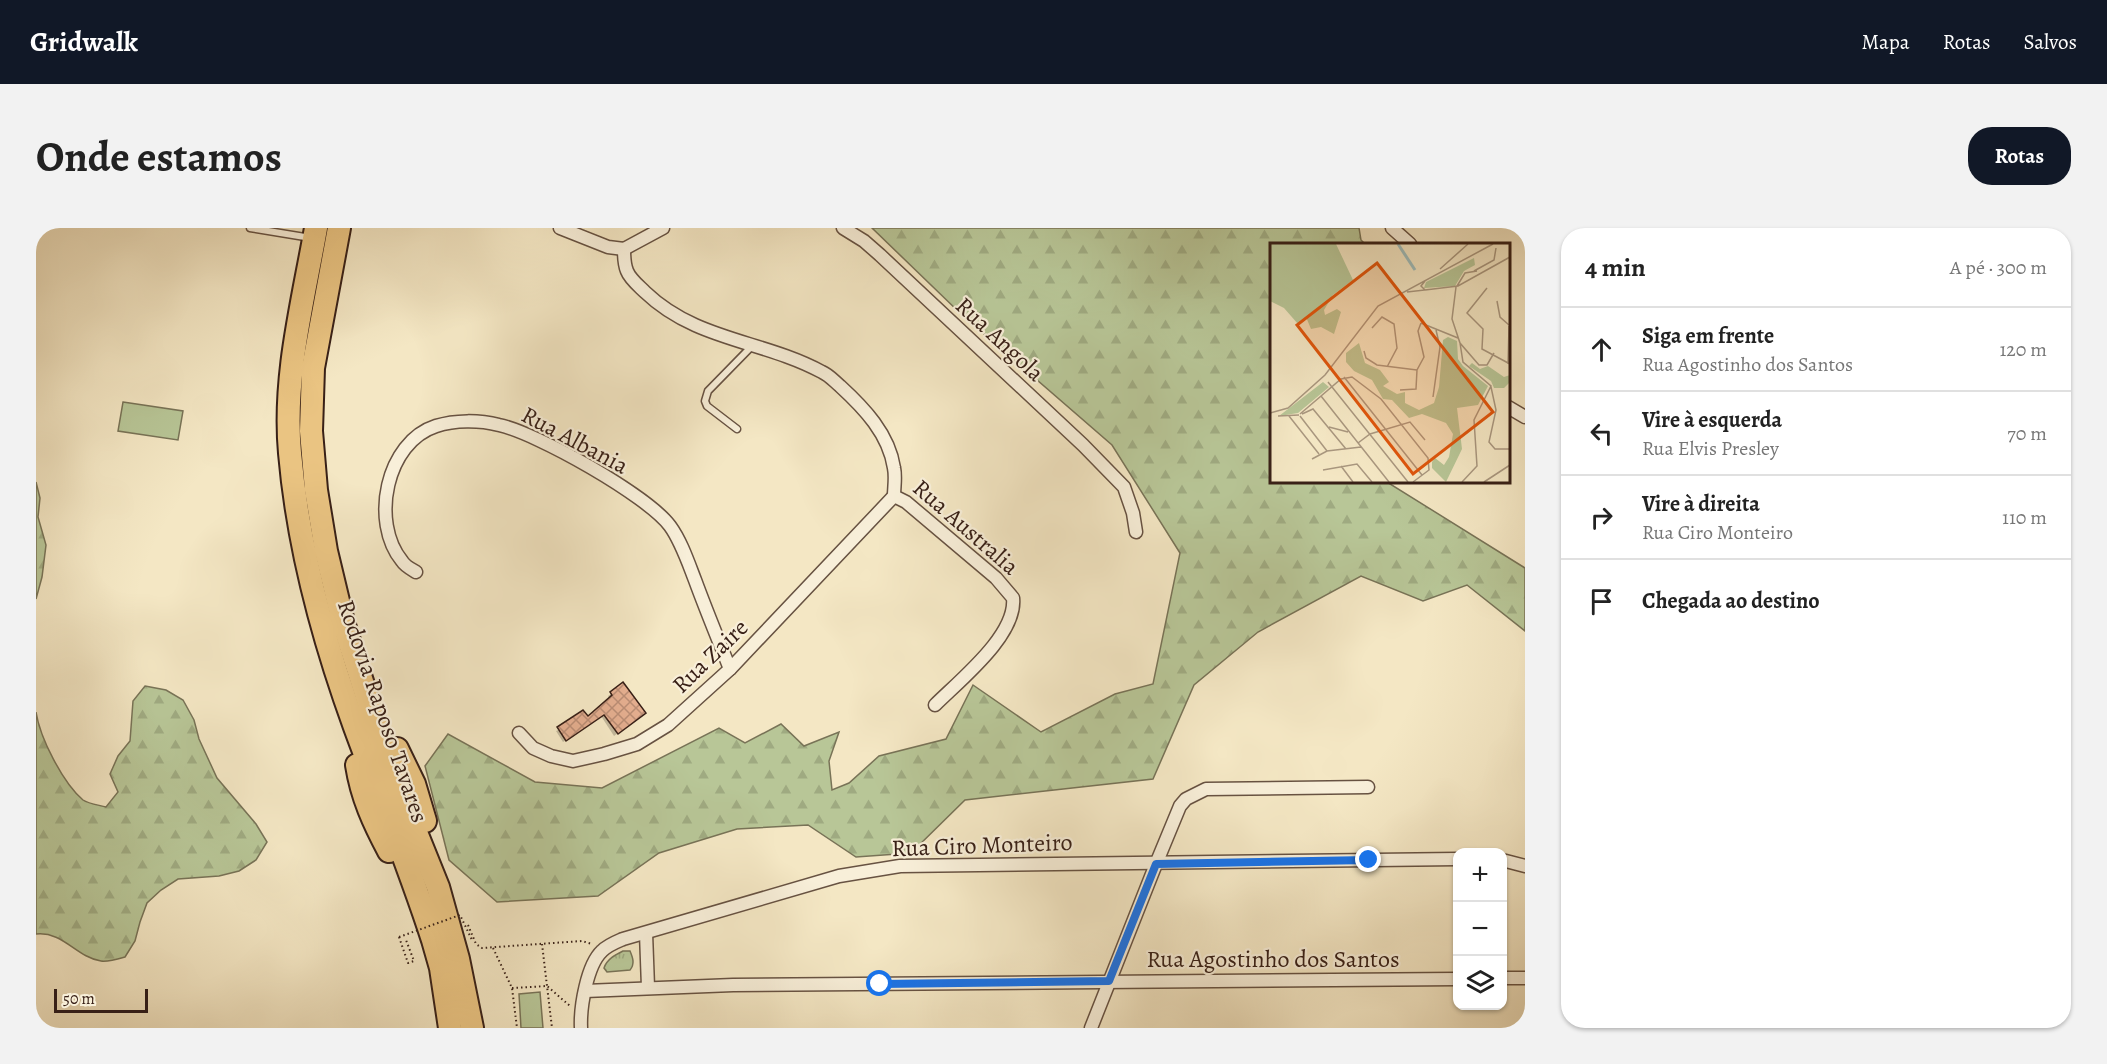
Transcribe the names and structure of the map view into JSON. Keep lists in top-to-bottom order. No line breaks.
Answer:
{"streets":{"highway":["Rodovia Raposo Tavares"],"street":["Rua Angola","Rua Albania","Rua Australia","Rua Zaire","Rua Ciro Monteiro","Rua Agostinho dos Santos"]},"crossings":[["Rua Albania","Rua Zaire"],["Rua Australia","Rua Zaire"]],"scale_bar":"50 m","page":{"header":"Gridwalk","nav":["Mapa","Rotas","Salvos"],"buttons":"Rotas","title":"Onde estamos","heading":["4 min","A pé · 300 m"],"list":[["Siga em frente","Rua Agostinho dos Santos","120 m"],["Vire à esquerda","Rua Elvis Presley","70 m"],["Vire à direita","Rua Ciro Monteiro","110 m"],"Chegada ao destino"],"map_buttons":["+","−"],"scale":"50 m"}}
